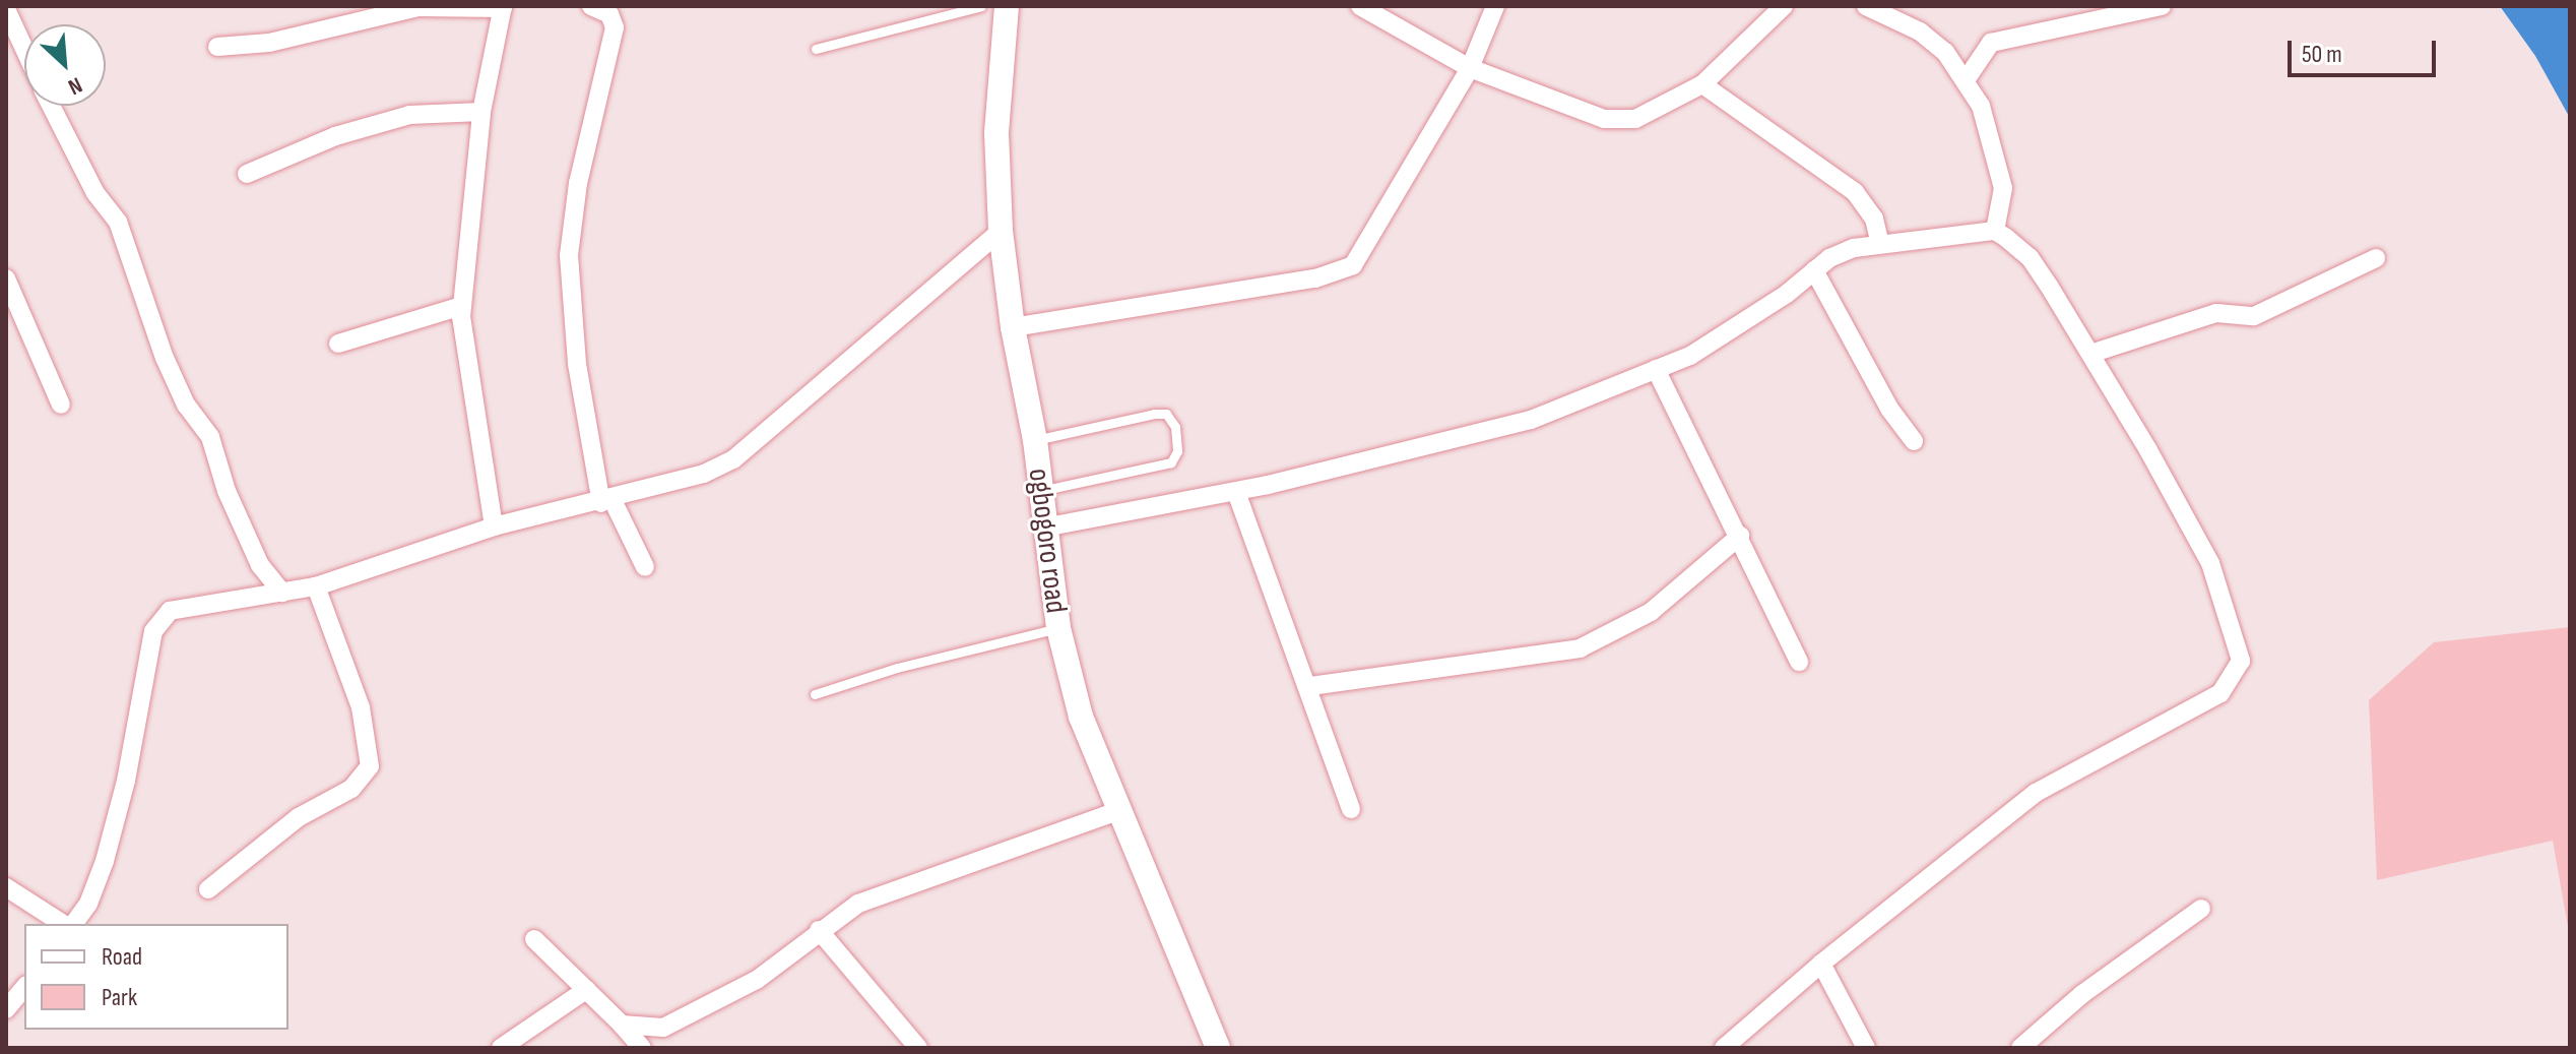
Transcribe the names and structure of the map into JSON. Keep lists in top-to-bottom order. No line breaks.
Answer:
{"streets":{"street":["ogbogoro road"]},"legend":["Road","Park"],"scale_bar":"50 m","north":"bottom right"}
